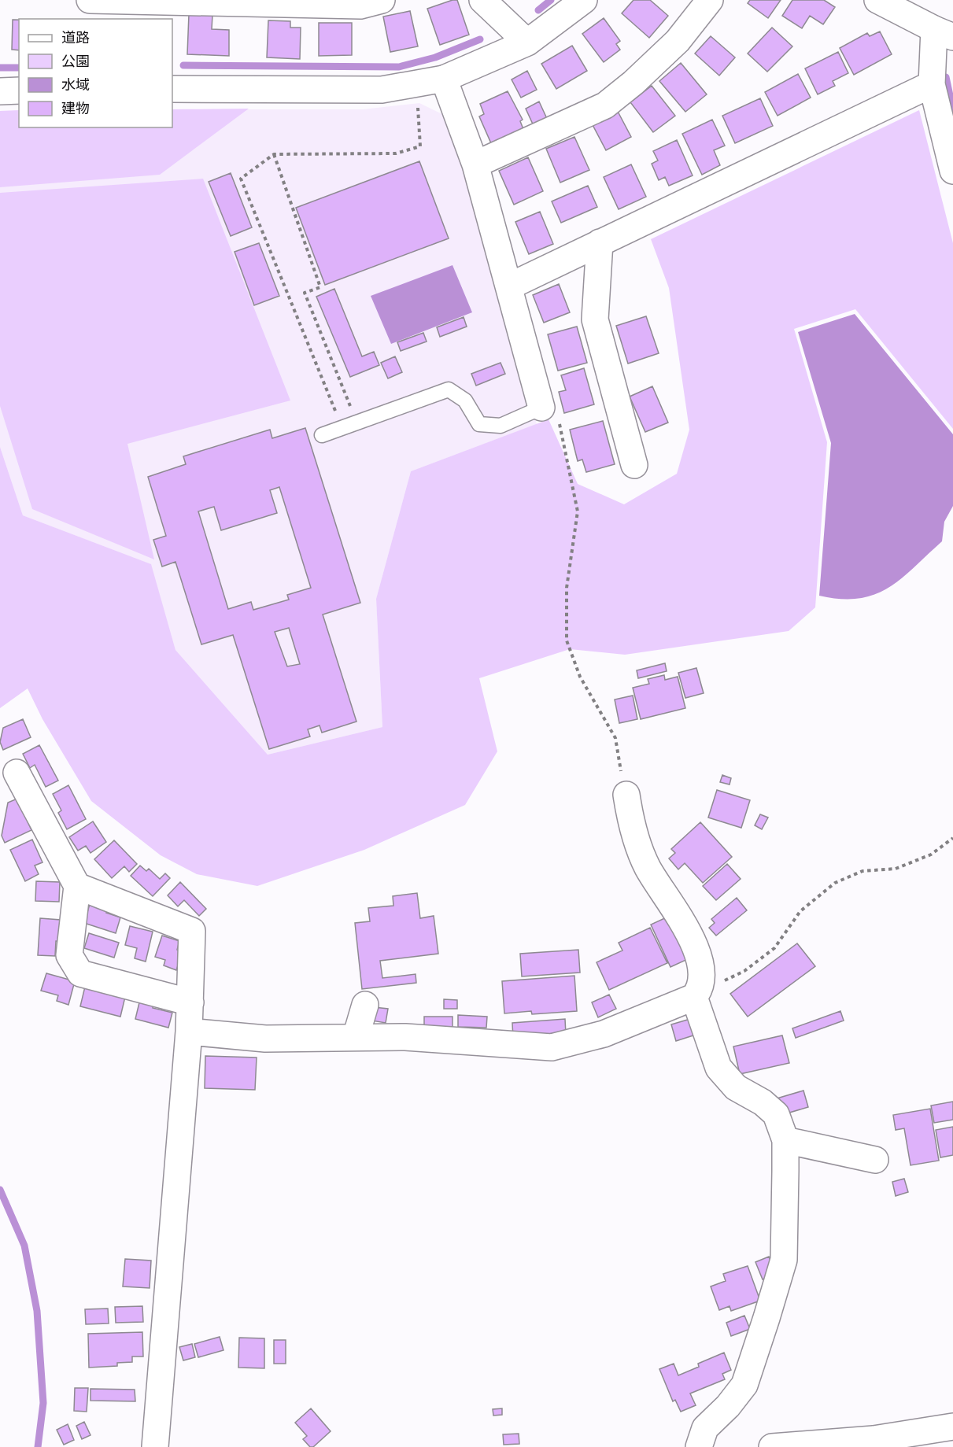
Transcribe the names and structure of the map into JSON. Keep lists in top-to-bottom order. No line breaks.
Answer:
{"legend":["道路","公園","水域","建物"]}
